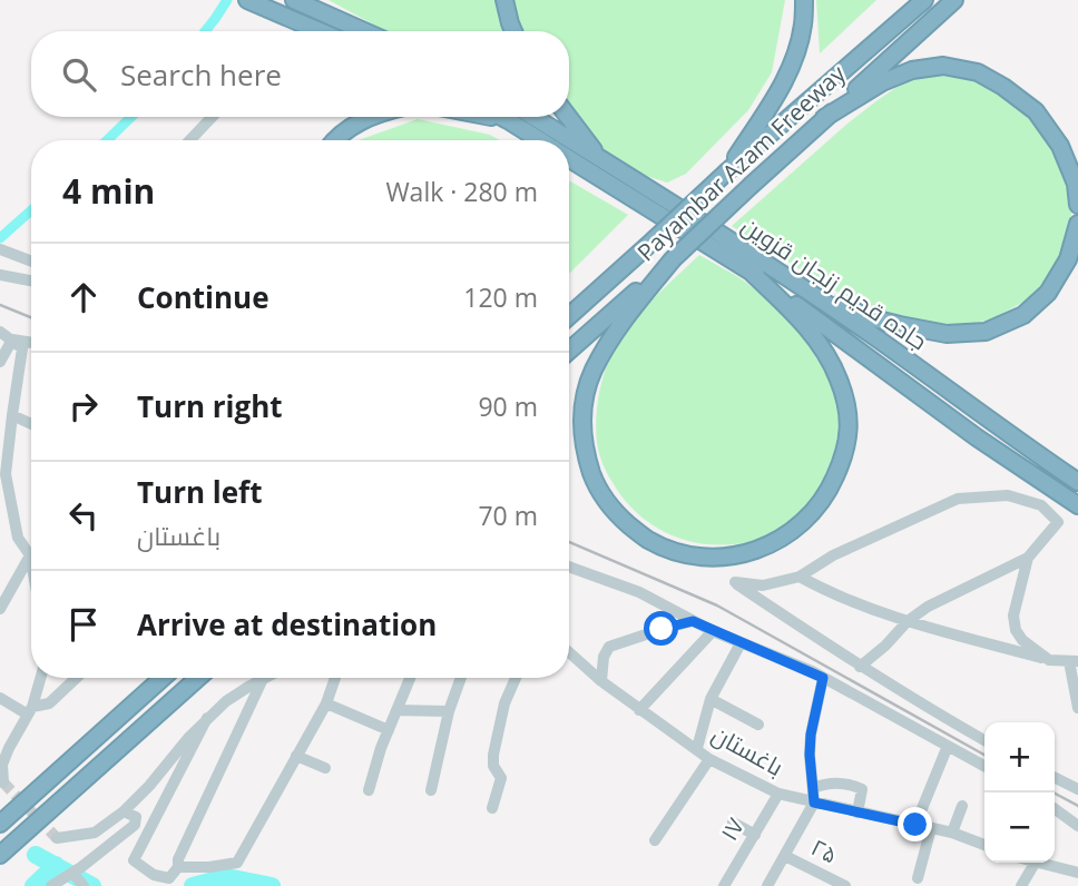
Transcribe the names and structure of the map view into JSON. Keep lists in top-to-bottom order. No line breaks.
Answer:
{"streets":{"highway":["Payambar Azam Freeway","جاده قدیم زنجان قزوین"],"street":["باغستان","۱۷","۲۵"]},"crossings":[["باغستان","۱۷"]],"page":{"search":"Search here","heading":["4 min","Walk · 280 m"],"list":[["Continue","120 m"],["Turn right","90 m"],["Turn left","باغستان","70 m"],"Arrive at destination"],"map_buttons":["+","−"]}}
